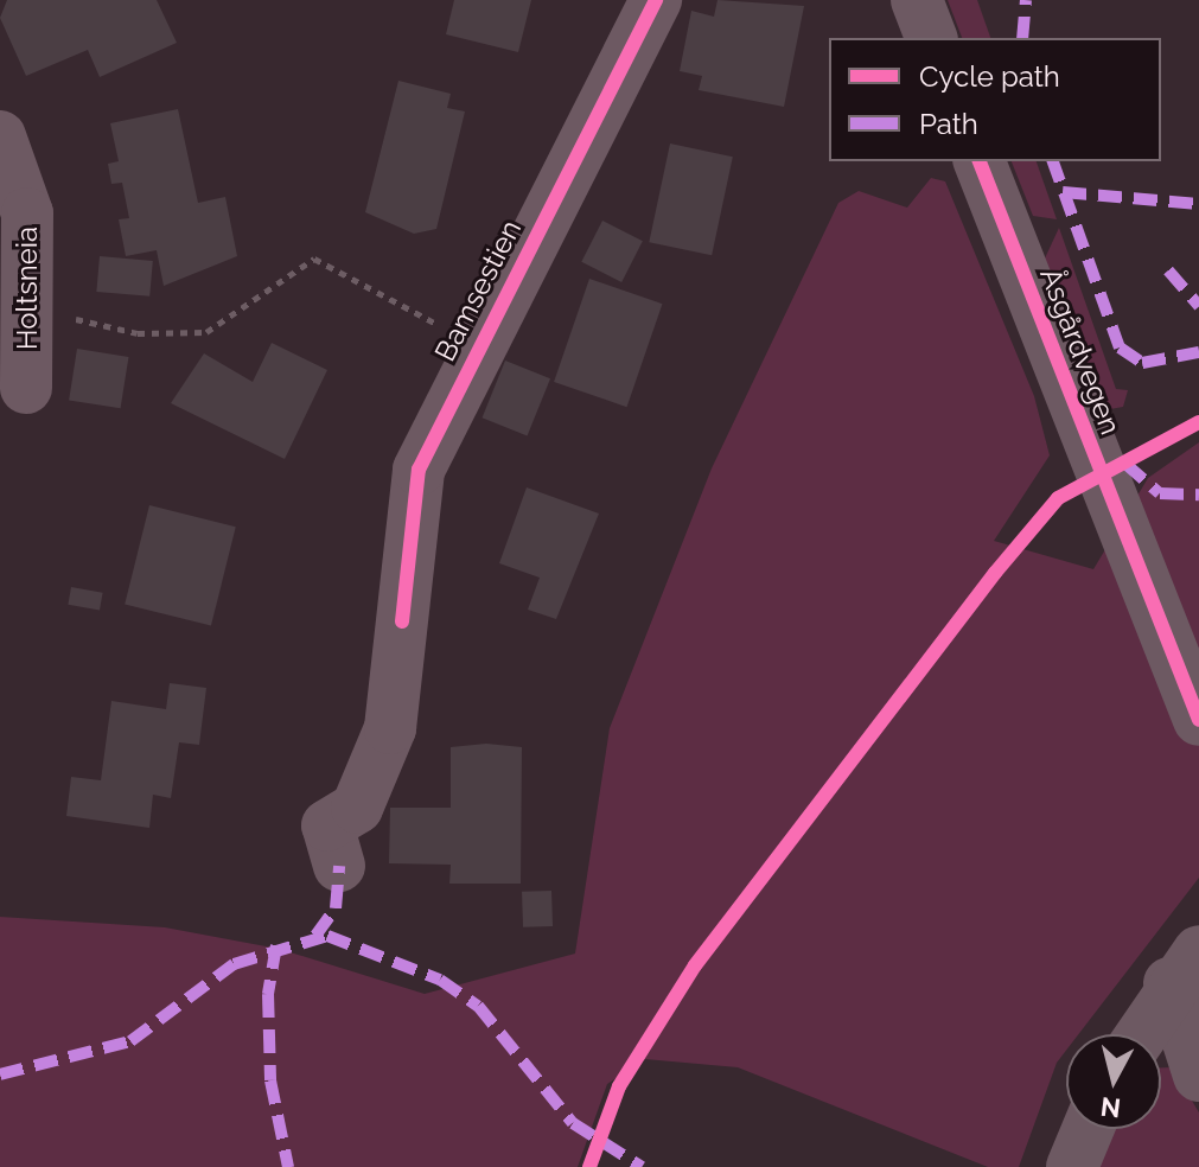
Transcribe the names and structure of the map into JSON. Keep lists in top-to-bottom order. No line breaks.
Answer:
{"streets":{"street":["Holtsneia","Bamsestien","Åsgårdvegen"]},"legend":["Cycle path","Path"],"north":"bottom"}
